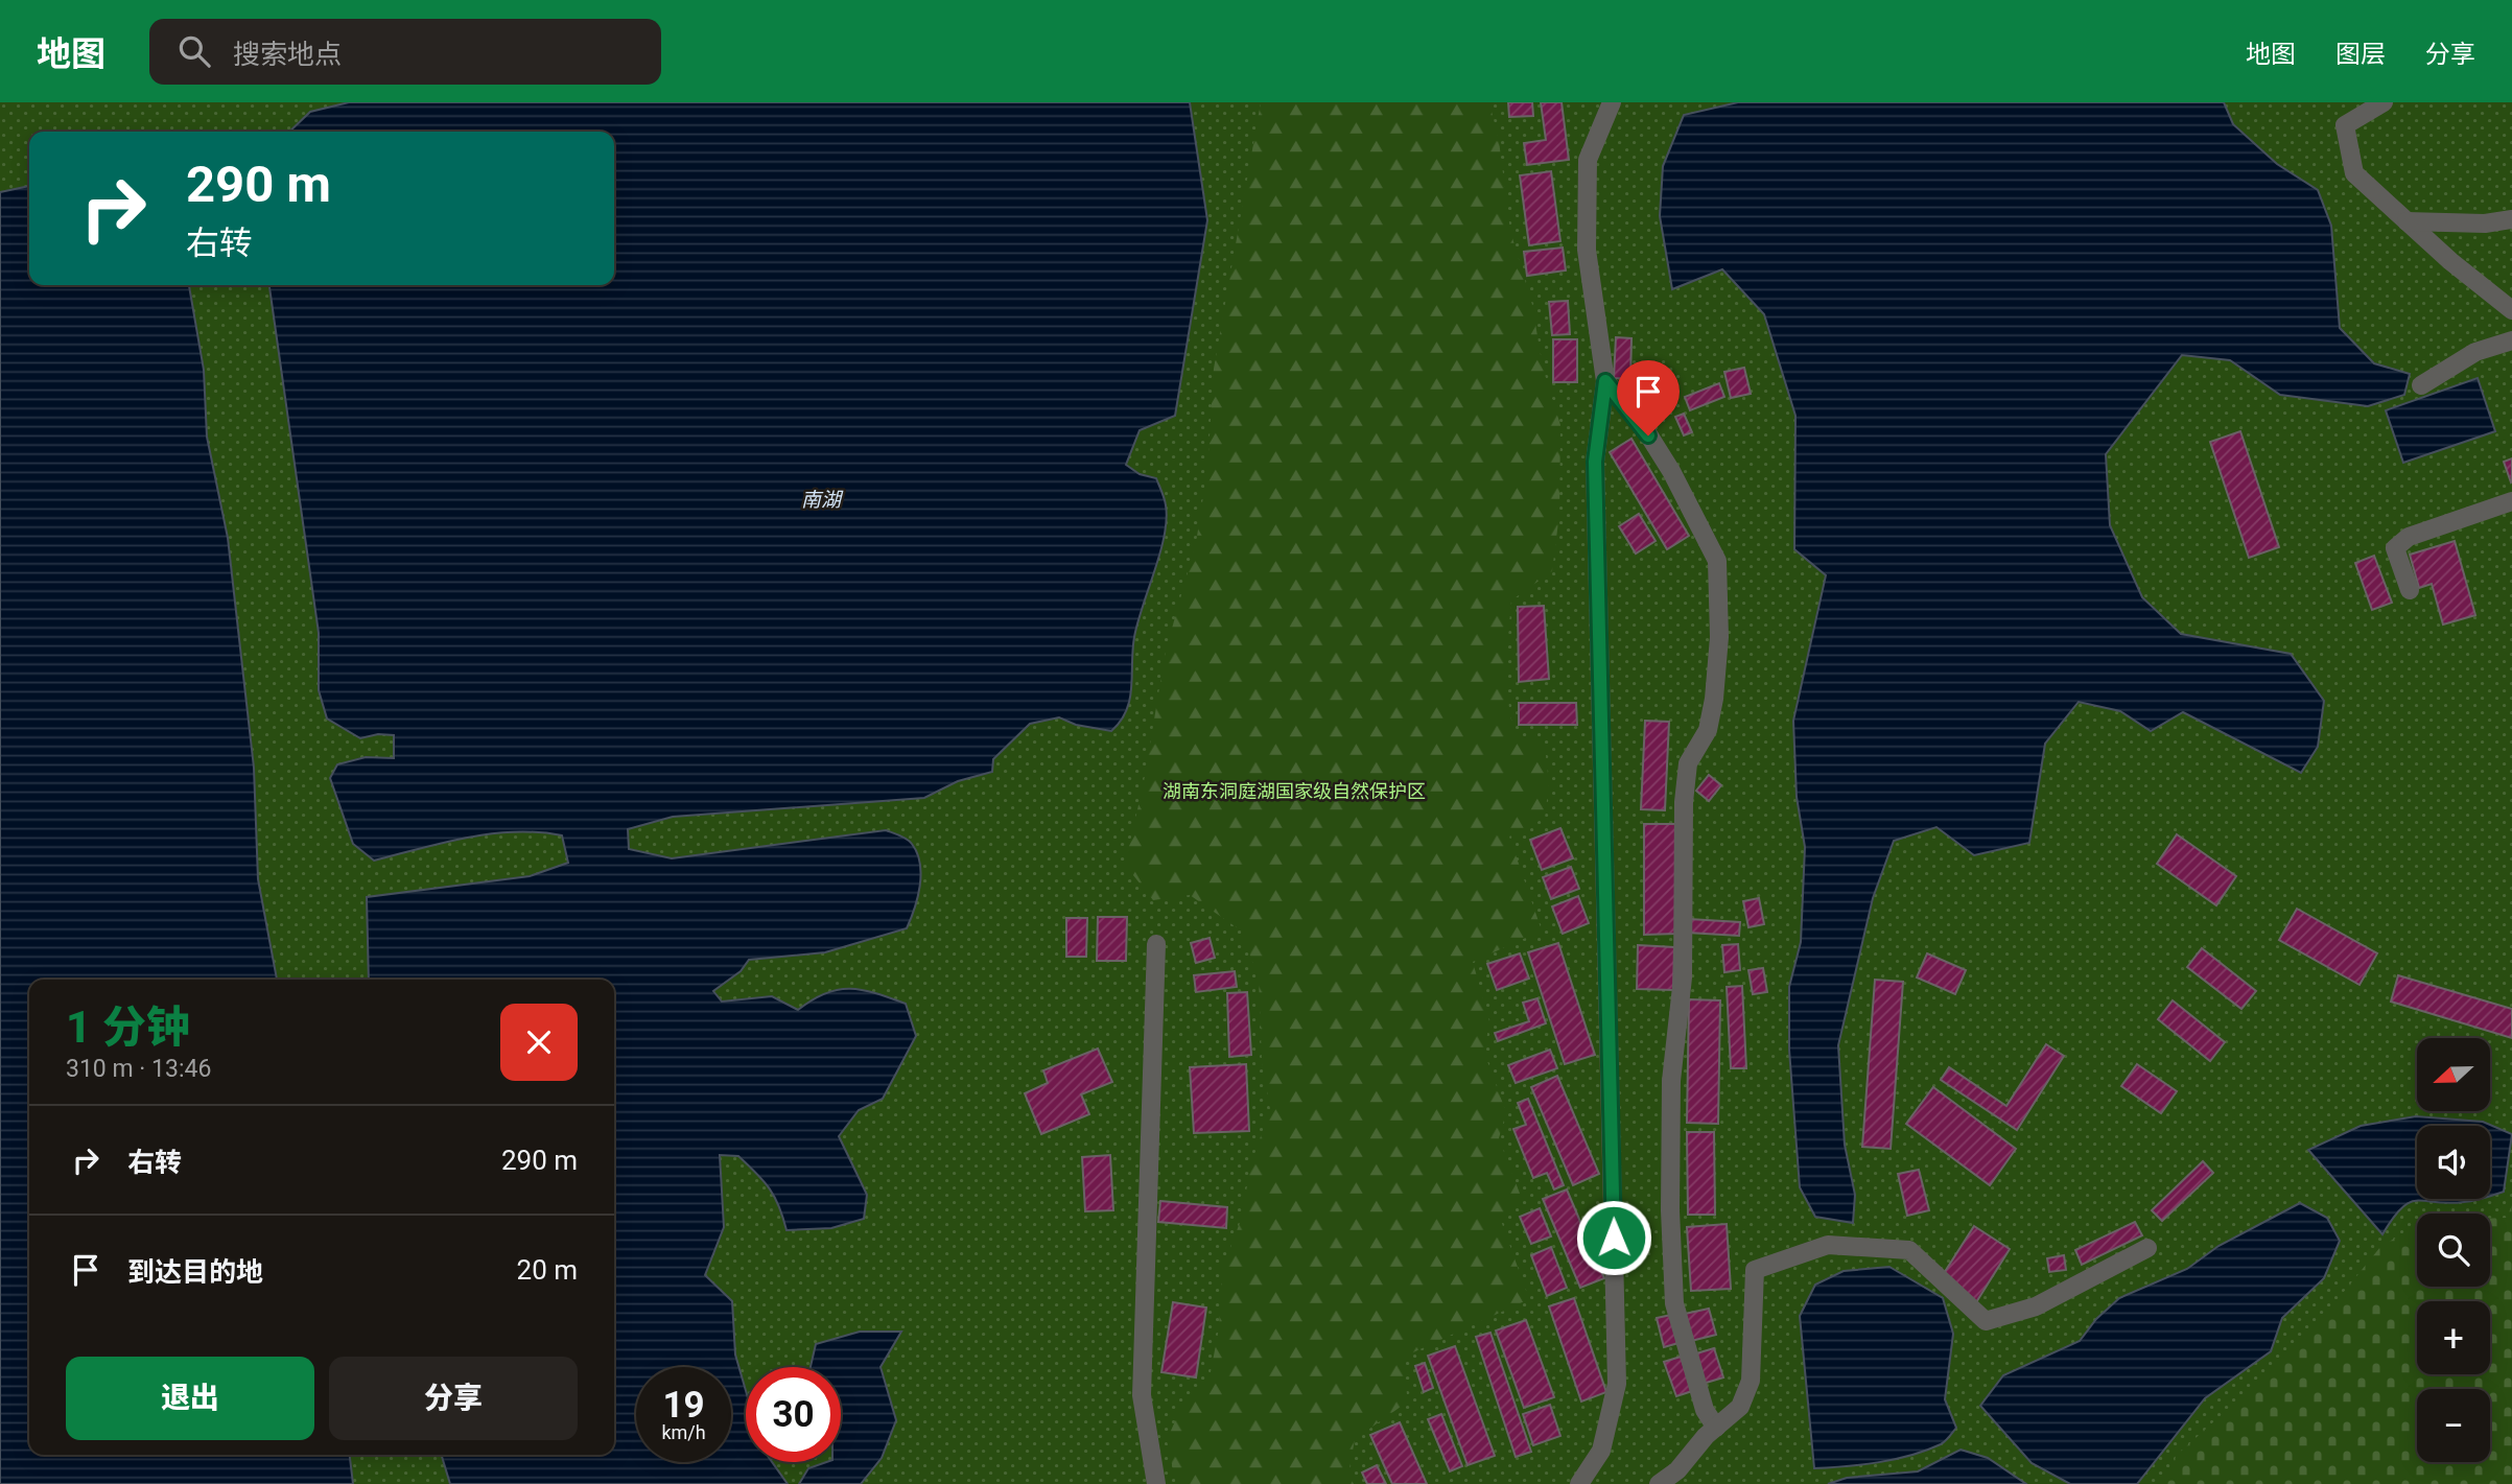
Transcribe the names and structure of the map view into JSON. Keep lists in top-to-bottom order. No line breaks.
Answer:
{"water":["南湖"],"parks":["湖南东洞庭湖国家级自然保护区"],"north":"left","page":{"header":"地图","search":"搜索地点","nav":["地图","图层","分享"],"turn":["290 m","右转"],"heading":["1 分钟","310 m · 13:46"],"map_buttons":["+","−"],"list":[{"name":"右转","value":"290 m"},{"name":"到达目的地","value":"20 m"}],"buttons":["退出","分享"],"speed":"19 km/h","limit":"30"}}
